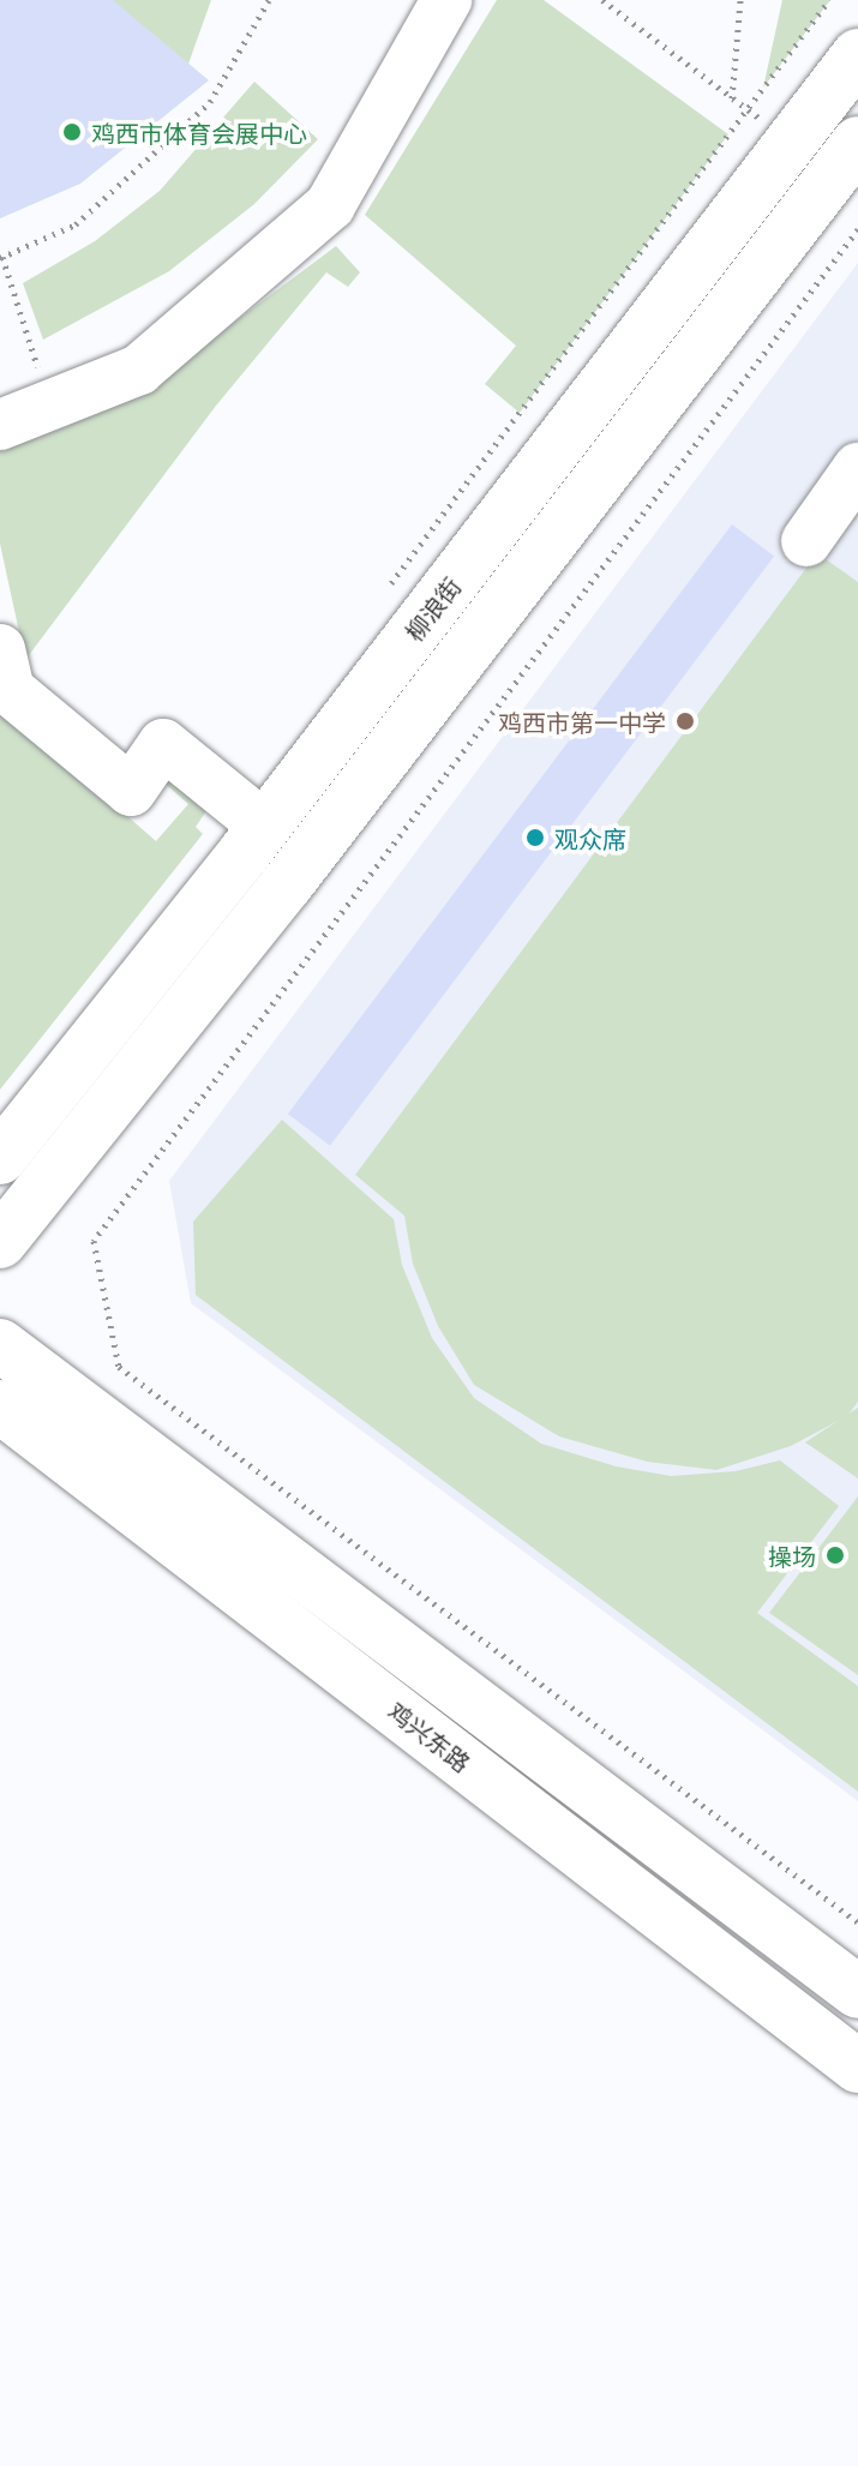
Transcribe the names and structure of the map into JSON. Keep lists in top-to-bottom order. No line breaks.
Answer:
{"streets":{"main road":["柳浪街","鸡兴东路"]},"places":["鸡西市体育会展中心","鸡西市第一中学","观众席","操场"]}
